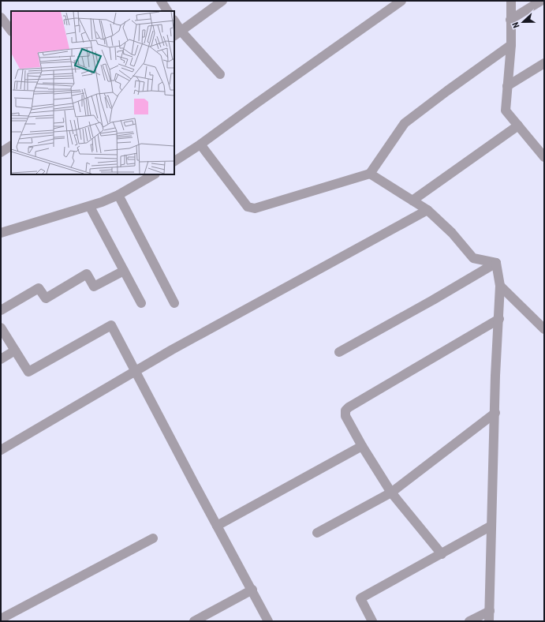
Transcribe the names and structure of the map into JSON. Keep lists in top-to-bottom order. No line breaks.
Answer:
{"north":"left"}
